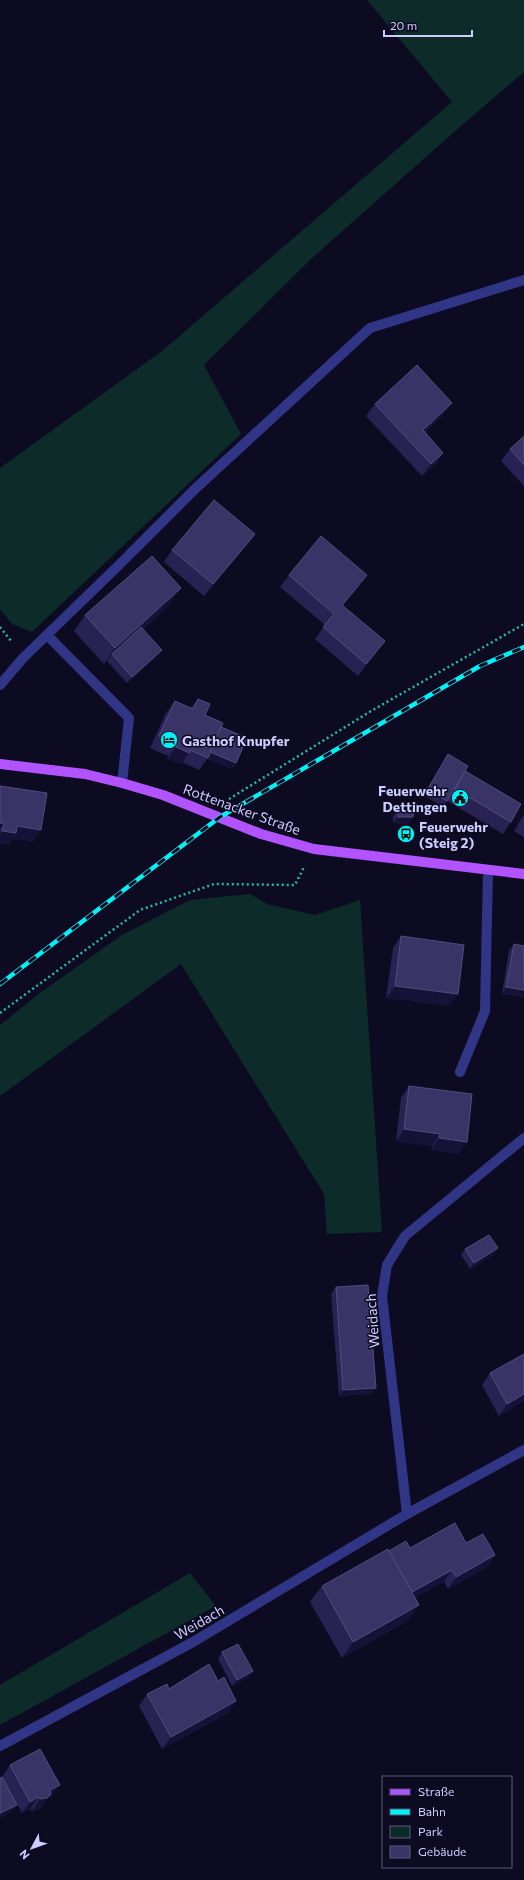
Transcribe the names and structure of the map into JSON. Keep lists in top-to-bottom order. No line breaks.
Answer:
{"streets":{"main road":["Rottenacker Straße"],"street":["Weidach"]},"places":{"hotel":["Gasthof Knupfer"],"public building":["Feuerwehr Dettingen"],"bus stop":["Feuerwehr (Steig 2)"]},"legend":["Straße","Bahn","Park","Gebäude"],"scale_bar":"20 m","north":"bottom left"}
